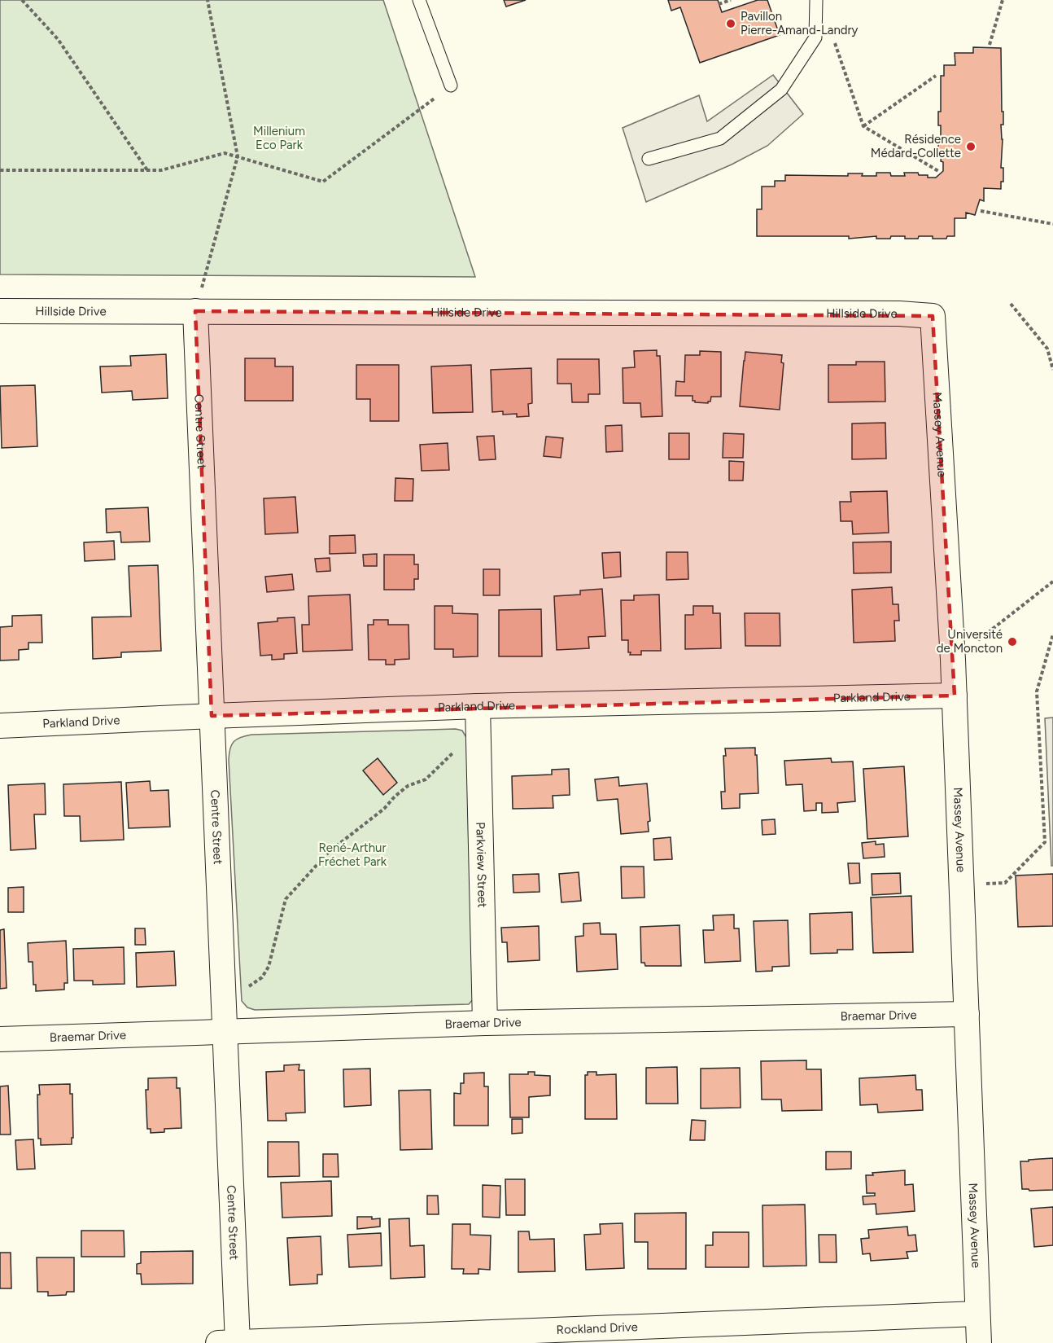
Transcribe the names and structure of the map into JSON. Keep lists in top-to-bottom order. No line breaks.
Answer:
{"streets":{"street":["Hillside Drive","Centre Street","Massey Avenue","Parkland Drive","Parkview Street","Braemar Drive","Rockland Drive"]},"crossings":[["Hillside Drive","Centre Street"],["Hillside Drive","Massey Avenue"],["Centre Street","Parkland Drive"],["Centre Street","Braemar Drive"],["Centre Street","Rockland Drive"],["Massey Avenue","Parkland Drive"],["Massey Avenue","Braemar Drive"],["Massey Avenue","Rockland Drive"],["Parkland Drive","Parkview Street"],["Parkview Street","Braemar Drive"]],"parks":["Millenium Eco Park","René-Arthur Fréchet Park"],"places":["Pavillon Pierre-Amand-Landry","Résidence Médard-Collette","Université de Moncton"]}
